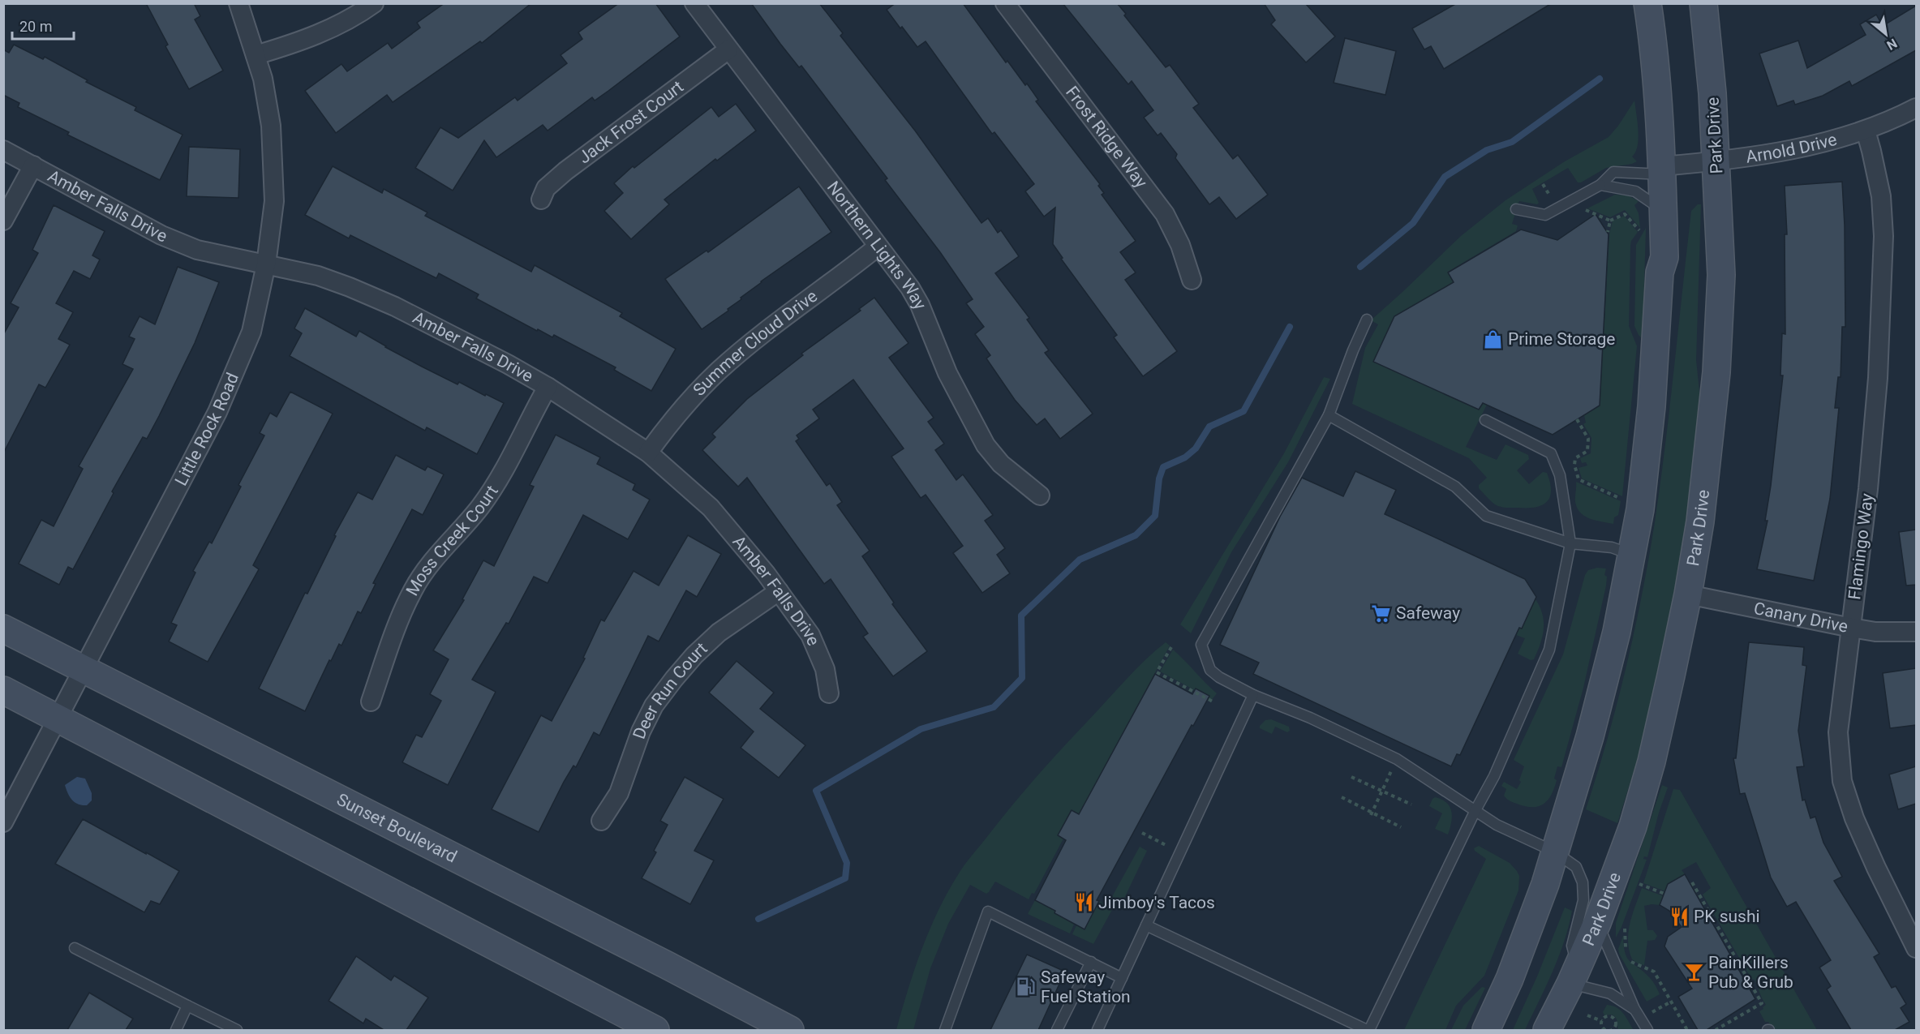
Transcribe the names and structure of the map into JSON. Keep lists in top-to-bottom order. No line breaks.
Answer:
{"streets":{"main road":["Park Drive","Sunset Boulevard"],"street":["Jack Frost Court","Frost Ridge Way","Arnold Drive","Amber Falls Drive","Northern Lights Way","Summer Cloud Drive","Little Rock Road","Moss Creek Court","Flamingo Way","Canary Drive","Deer Run Court"]},"crossings":[["Jack Frost Court","Northern Lights Way"],["Park Drive","Arnold Drive"],["Park Drive","Canary Drive"],["Arnold Drive","Flamingo Way"],["Amber Falls Drive","Summer Cloud Drive"],["Amber Falls Drive","Little Rock Road"],["Amber Falls Drive","Moss Creek Court"],["Amber Falls Drive","Deer Run Court"],["Northern Lights Way","Summer Cloud Drive"],["Little Rock Road","Sunset Boulevard"],["Flamingo Way","Canary Drive"]],"places":{"shop":["Prime Storage"],"supermarket":["Safeway"],"restaurant":["Jimboy's Tacos","PK sushi"],"bar":["PainKillers Pub & Grub"],"fuel station":["Safeway Fuel Station"]},"scale_bar":"20 m","north":"bottom right"}
